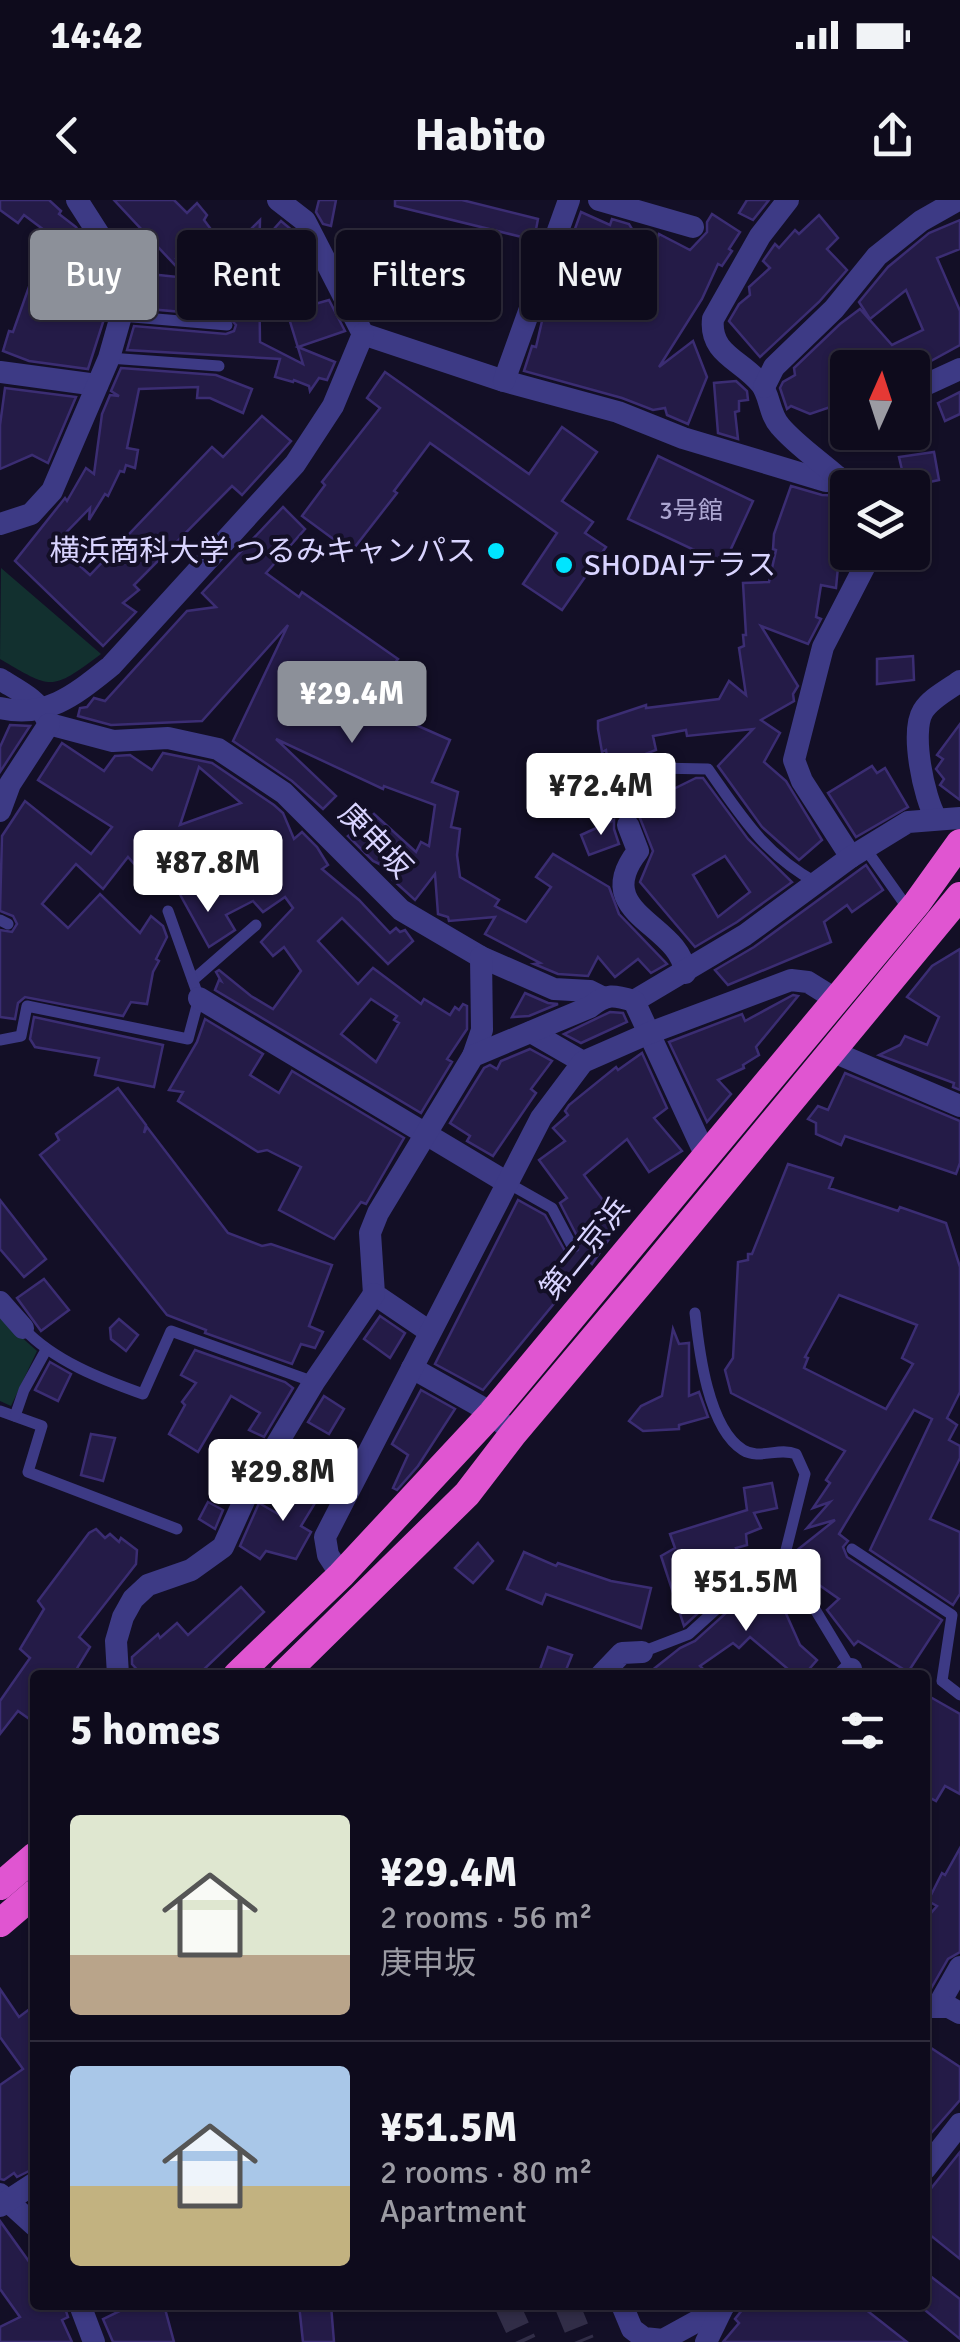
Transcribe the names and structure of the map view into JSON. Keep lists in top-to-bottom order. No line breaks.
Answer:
{"streets":{"highway":["第二京浜"],"street":["庚申坂"]},"places":["横浜商科大学 つるみキャンパス","SHODAIテラス"],"house_numbers":["3号館"],"north":"top","page":{"status":"14:42","header":"Habito","chip":["Buy","Rent","Filters","New"],"price":["¥29.4M","¥72.4M","¥87.8M","¥29.8M","¥51.5M"],"heading":"5 homes","list":[{"name":"¥29.4M","note":"2 rooms · 56 m² · 庚申坂"},{"name":"¥51.5M","note":"2 rooms · 80 m² · Apartment"}]}}
